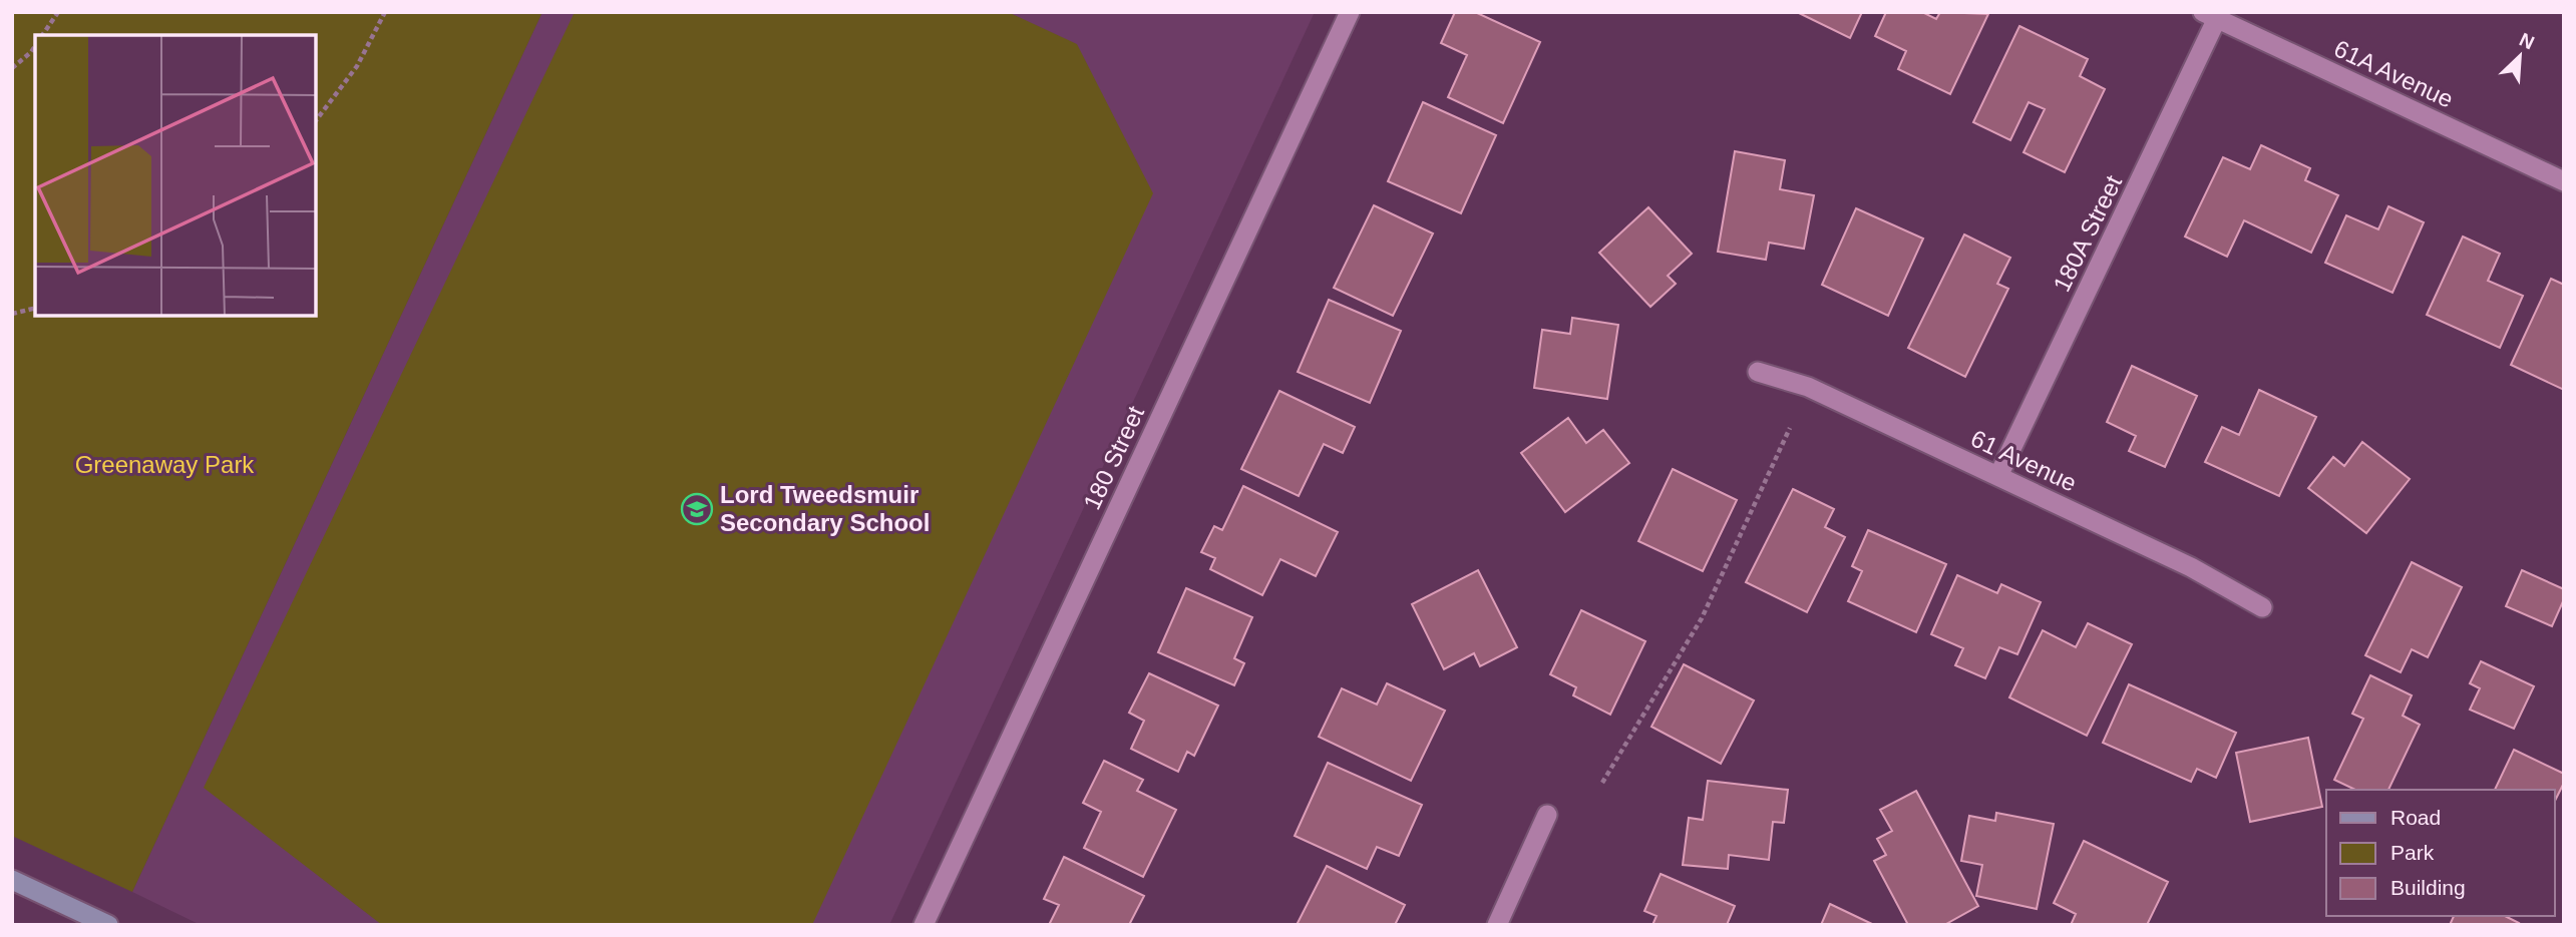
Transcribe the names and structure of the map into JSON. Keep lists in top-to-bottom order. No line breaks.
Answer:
{"streets":{"street":["61A Avenue","180A Street","180 Street","61 Avenue"]},"crossings":[["61A Avenue","180A Street"],["180A Street","61 Avenue"]],"parks":["Greenaway Park"],"places":{"school or university":["Lord Tweedsmuir Secondary School"]},"legend":["Road","Park","Building"],"north":"top right"}
